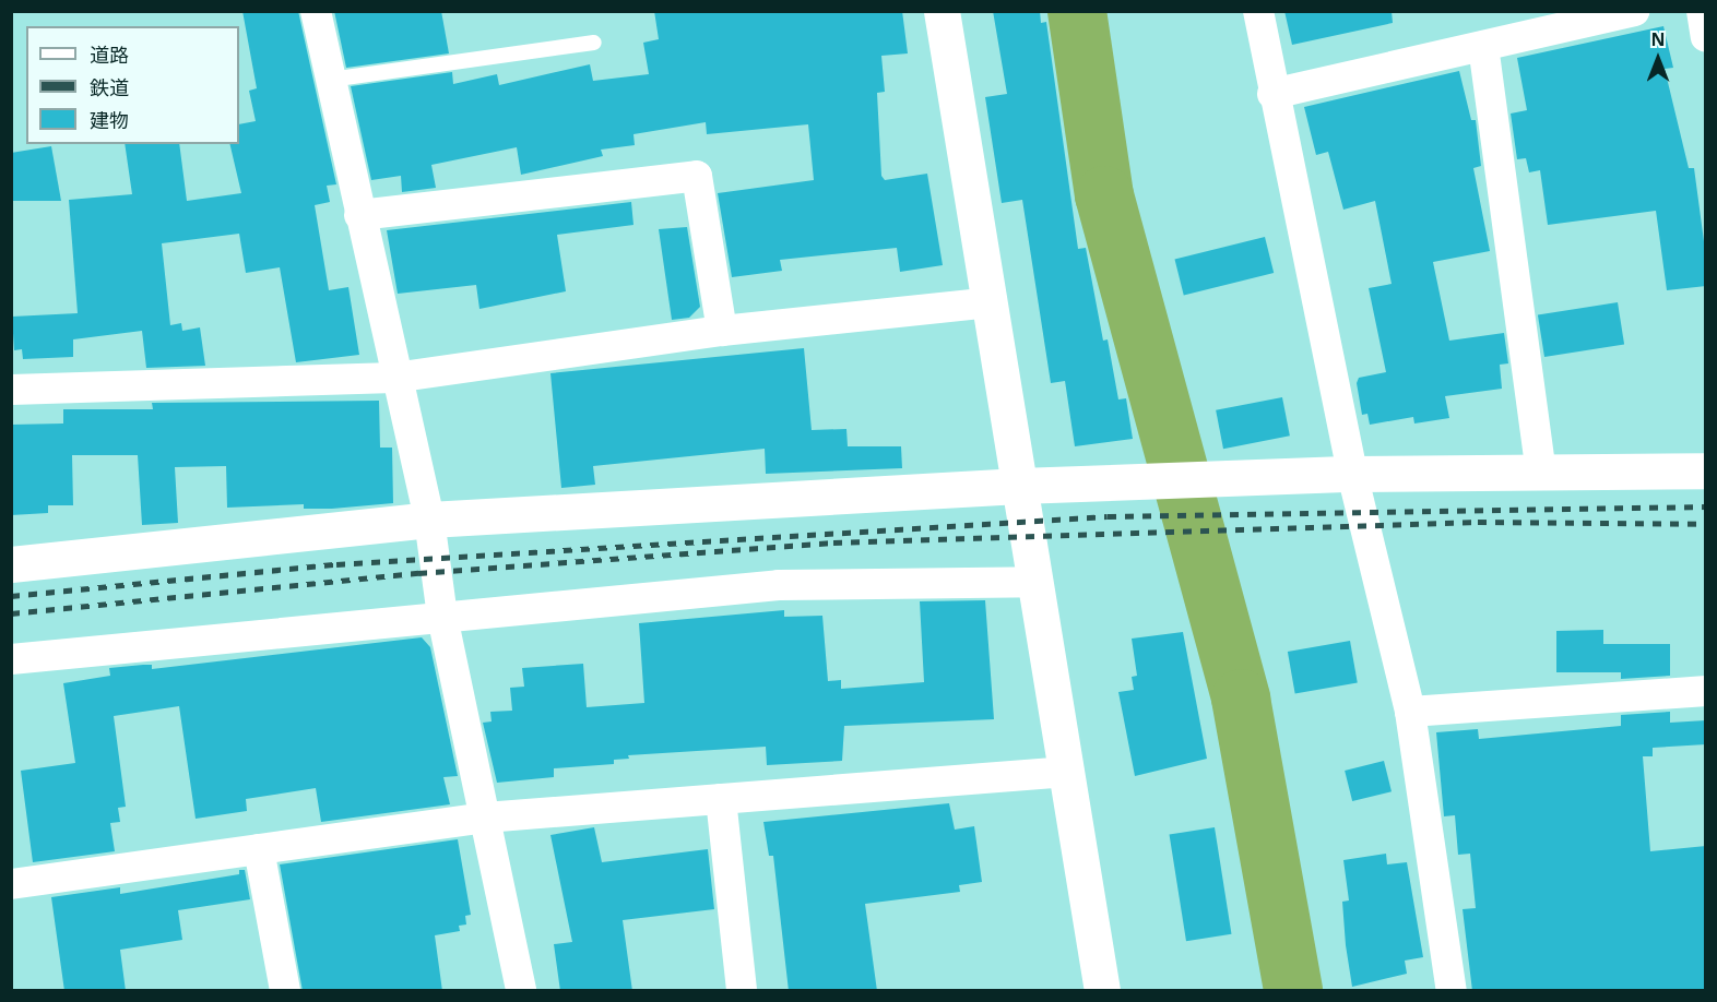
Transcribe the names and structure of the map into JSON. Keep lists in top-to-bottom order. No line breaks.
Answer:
{"legend":["道路","鉄道","建物"],"north":"top"}
